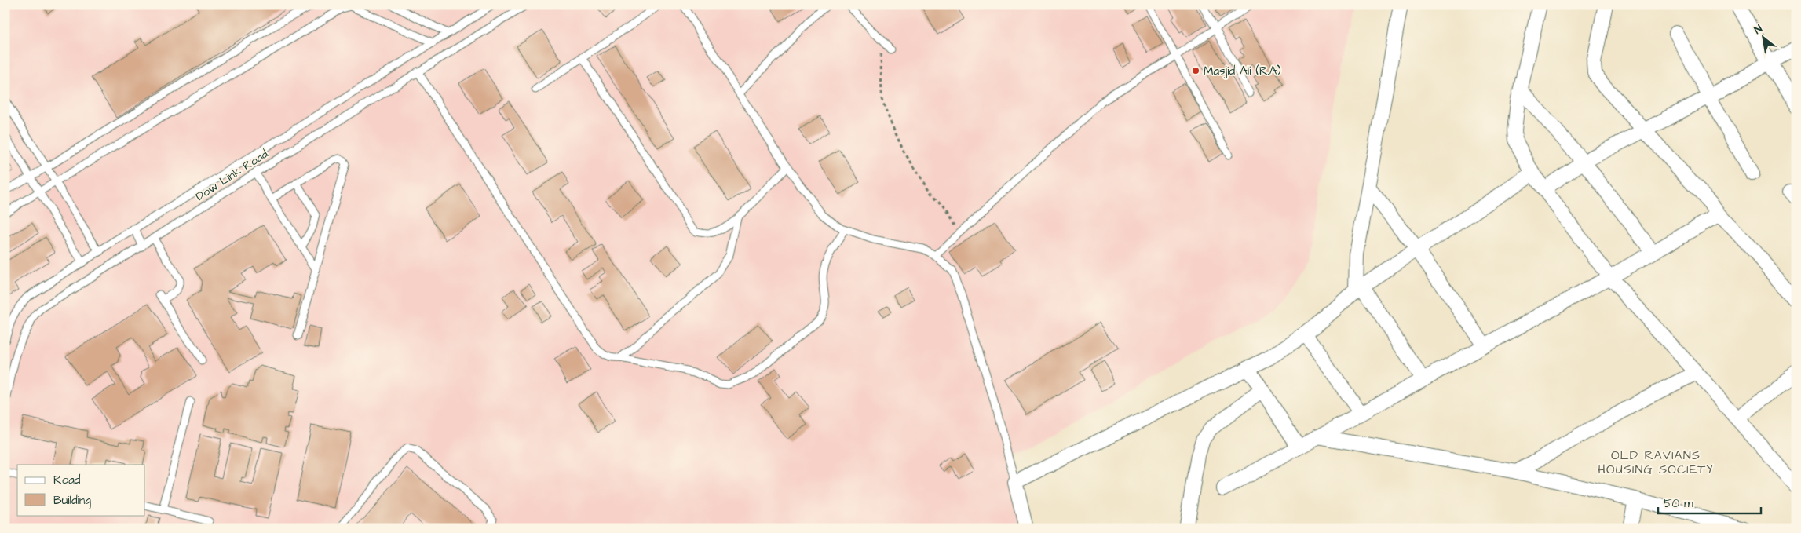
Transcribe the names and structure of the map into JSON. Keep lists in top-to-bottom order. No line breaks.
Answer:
{"streets":{"lane":["Dow Link Road"]},"districts":["OLD RAVIANS HOUSING SOCIETY"],"places":["Masjid Ali (R.A)"],"legend":["Road","Building"],"scale_bar":"50 m","north":"top left"}
